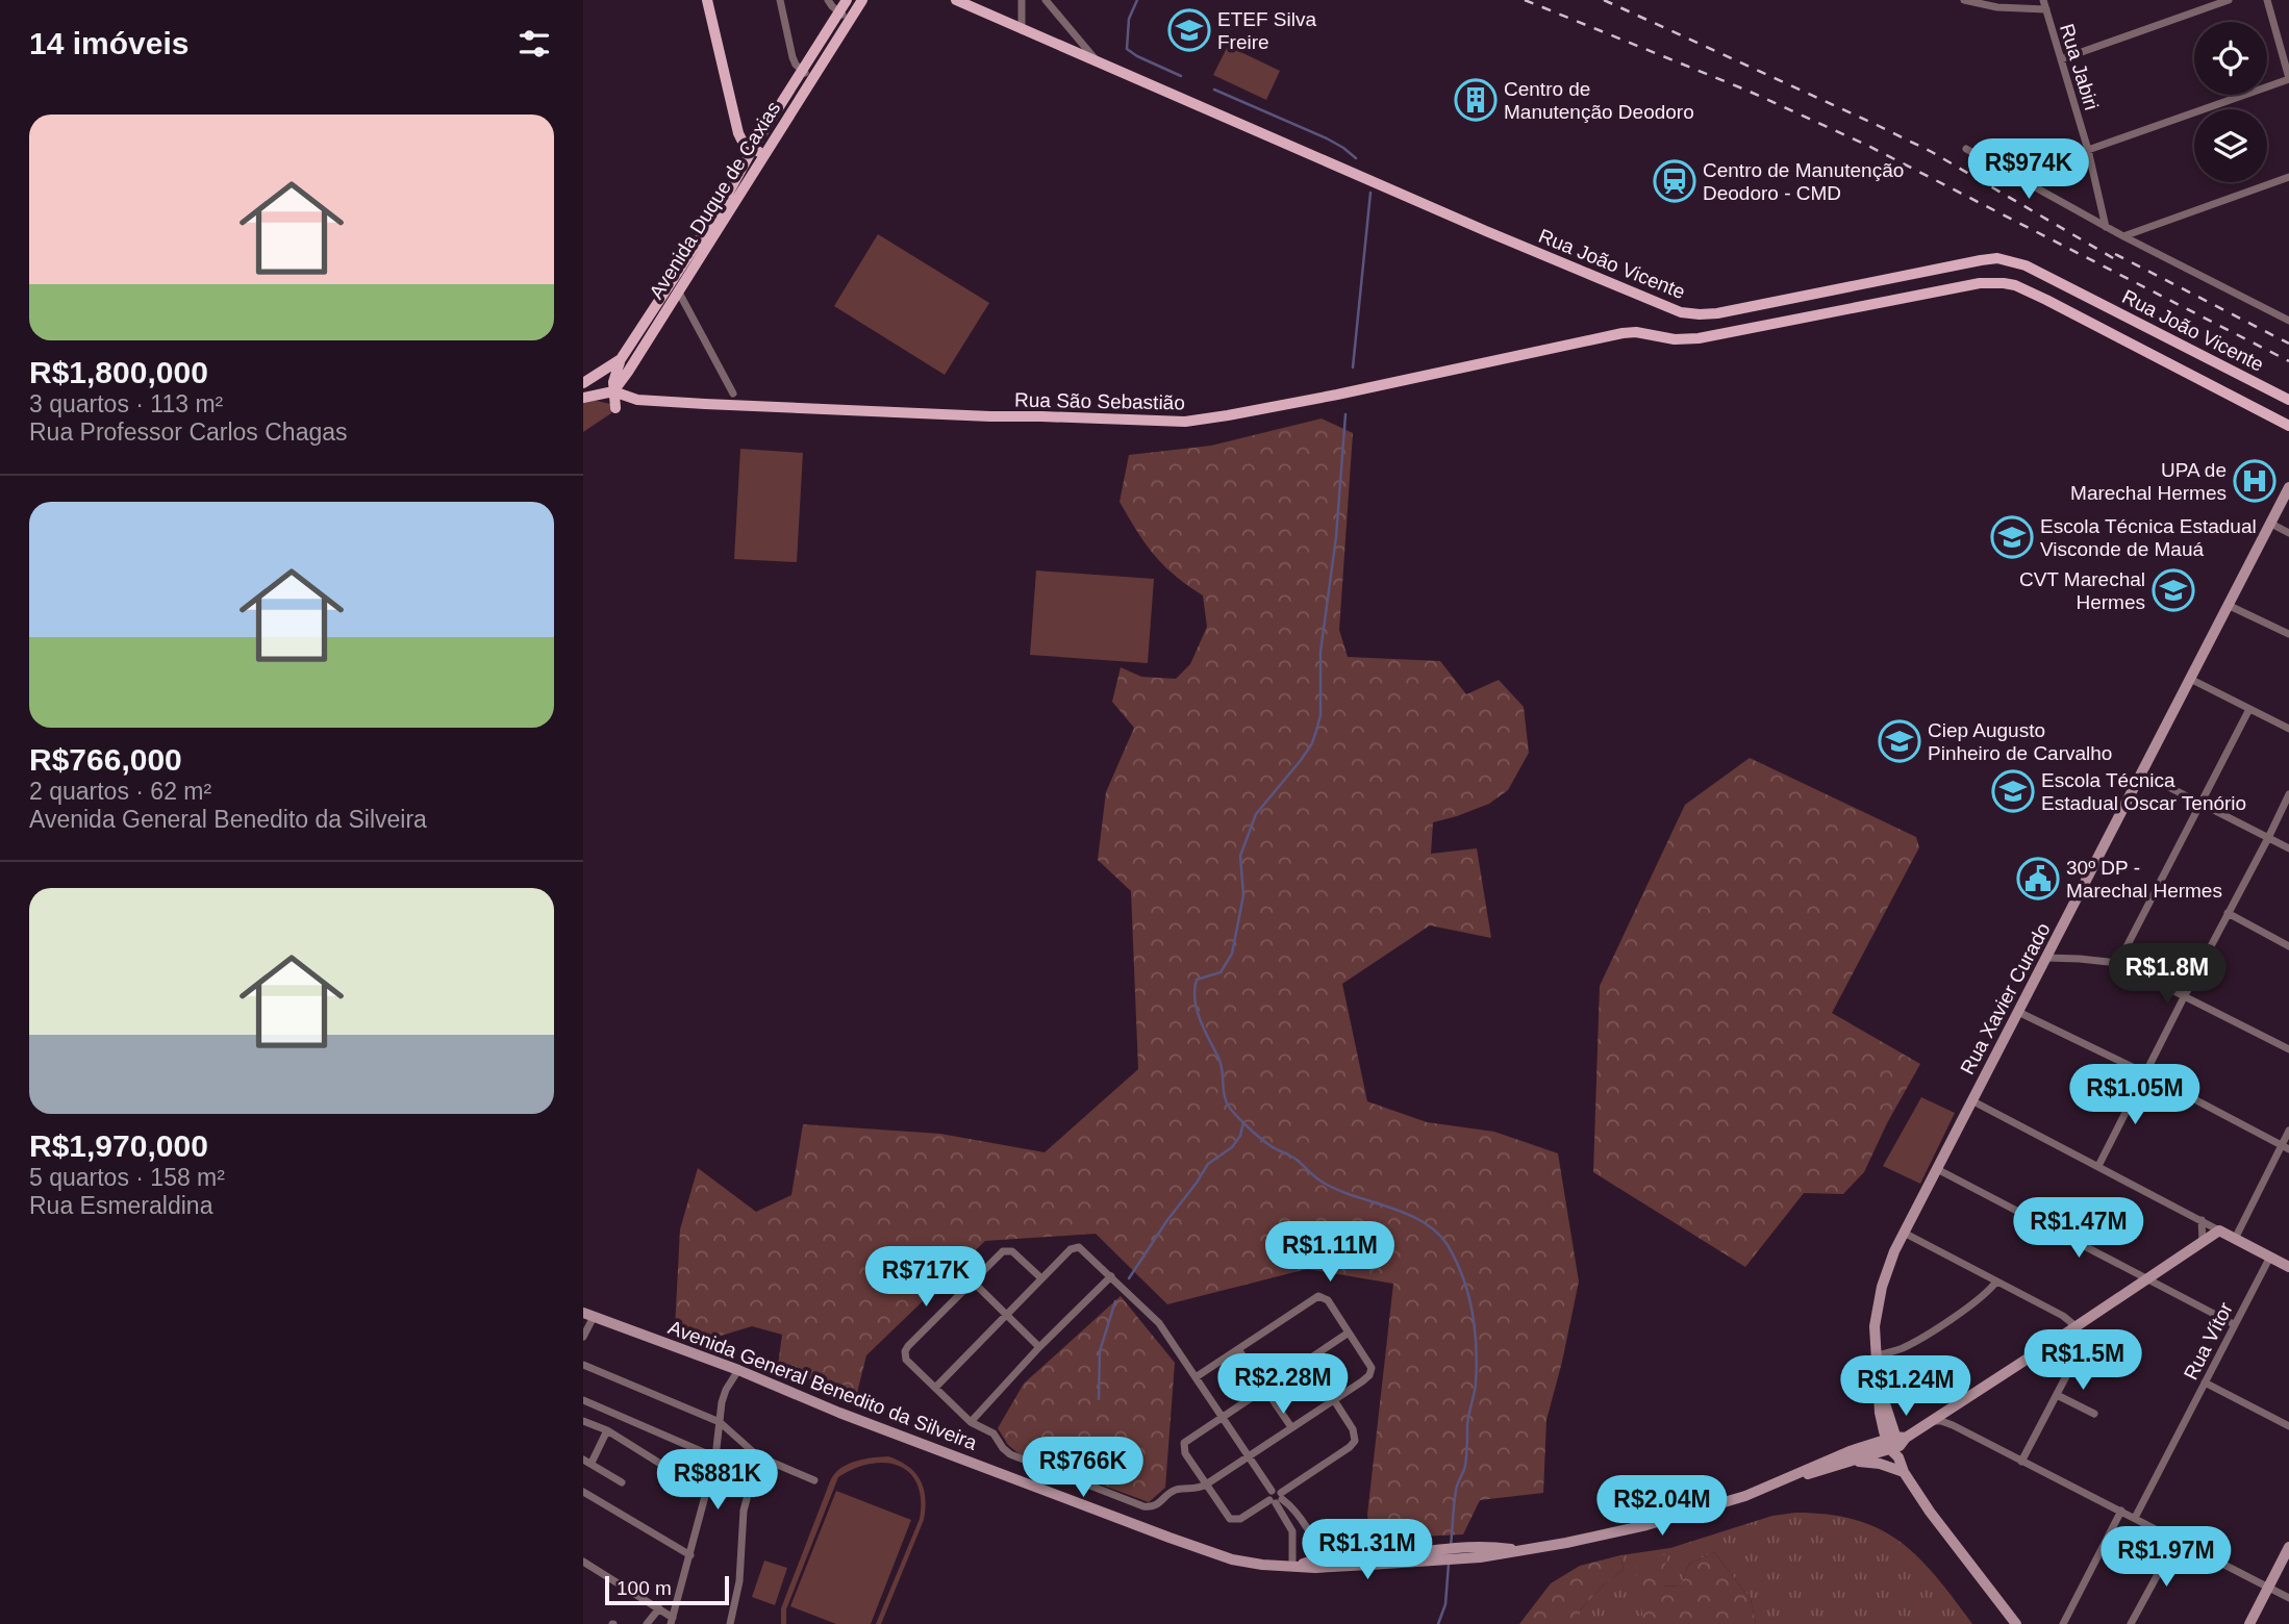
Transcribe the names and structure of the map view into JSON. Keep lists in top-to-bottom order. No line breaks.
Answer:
{"streets":{"main road":["Avenida Duque de Caxias","Rua João Vicente","Rua São Sebastião","Rua Xavier Curado","Avenida General Benedito da Silveira"],"street":["Rua Jabiri","Rua Vítor"]},"crossings":[["Avenida Duque de Caxias","Rua São Sebastião"],["Rua João Vicente","Rua São Sebastião"],["Rua Xavier Curado","Avenida General Benedito da Silveira"]],"places":{"school or university":["ETEF Silva Freire","Escola Técnica Estadual Visconde de Mauá","CVT Marechal Hermes","Ciep Augusto Pinheiro de Carvalho","Escola Técnica Estadual Oscar Tenório"],"building":["Centro de Manutenção Deodoro"],"station":["Centro de Manutenção Deodoro - CMD"],"hospital":["UPA de Marechal Hermes"],"public building":["30º DP - Marechal Hermes"]},"scale_bar":"100 m","page":{"heading":"14 imóveis","list":[{"name":"R$1,800,000","note":"3 quartos · 113 m² · Rua Professor Carlos Chagas"},{"name":"R$766,000","note":"2 quartos · 62 m² · Avenida General Benedito da Silveira"},{"name":"R$1,970,000","note":"5 quartos · 158 m² · Rua Esmeraldina"}],"price":["R$974K","R$1.8M","R$1.05M","R$1.47M","R$1.11M","R$717K","R$1.5M","R$2.28M","R$1.24M","R$766K","R$881K","R$2.04M","R$1.31M","R$1.97M"],"scale":"100 m"}}
